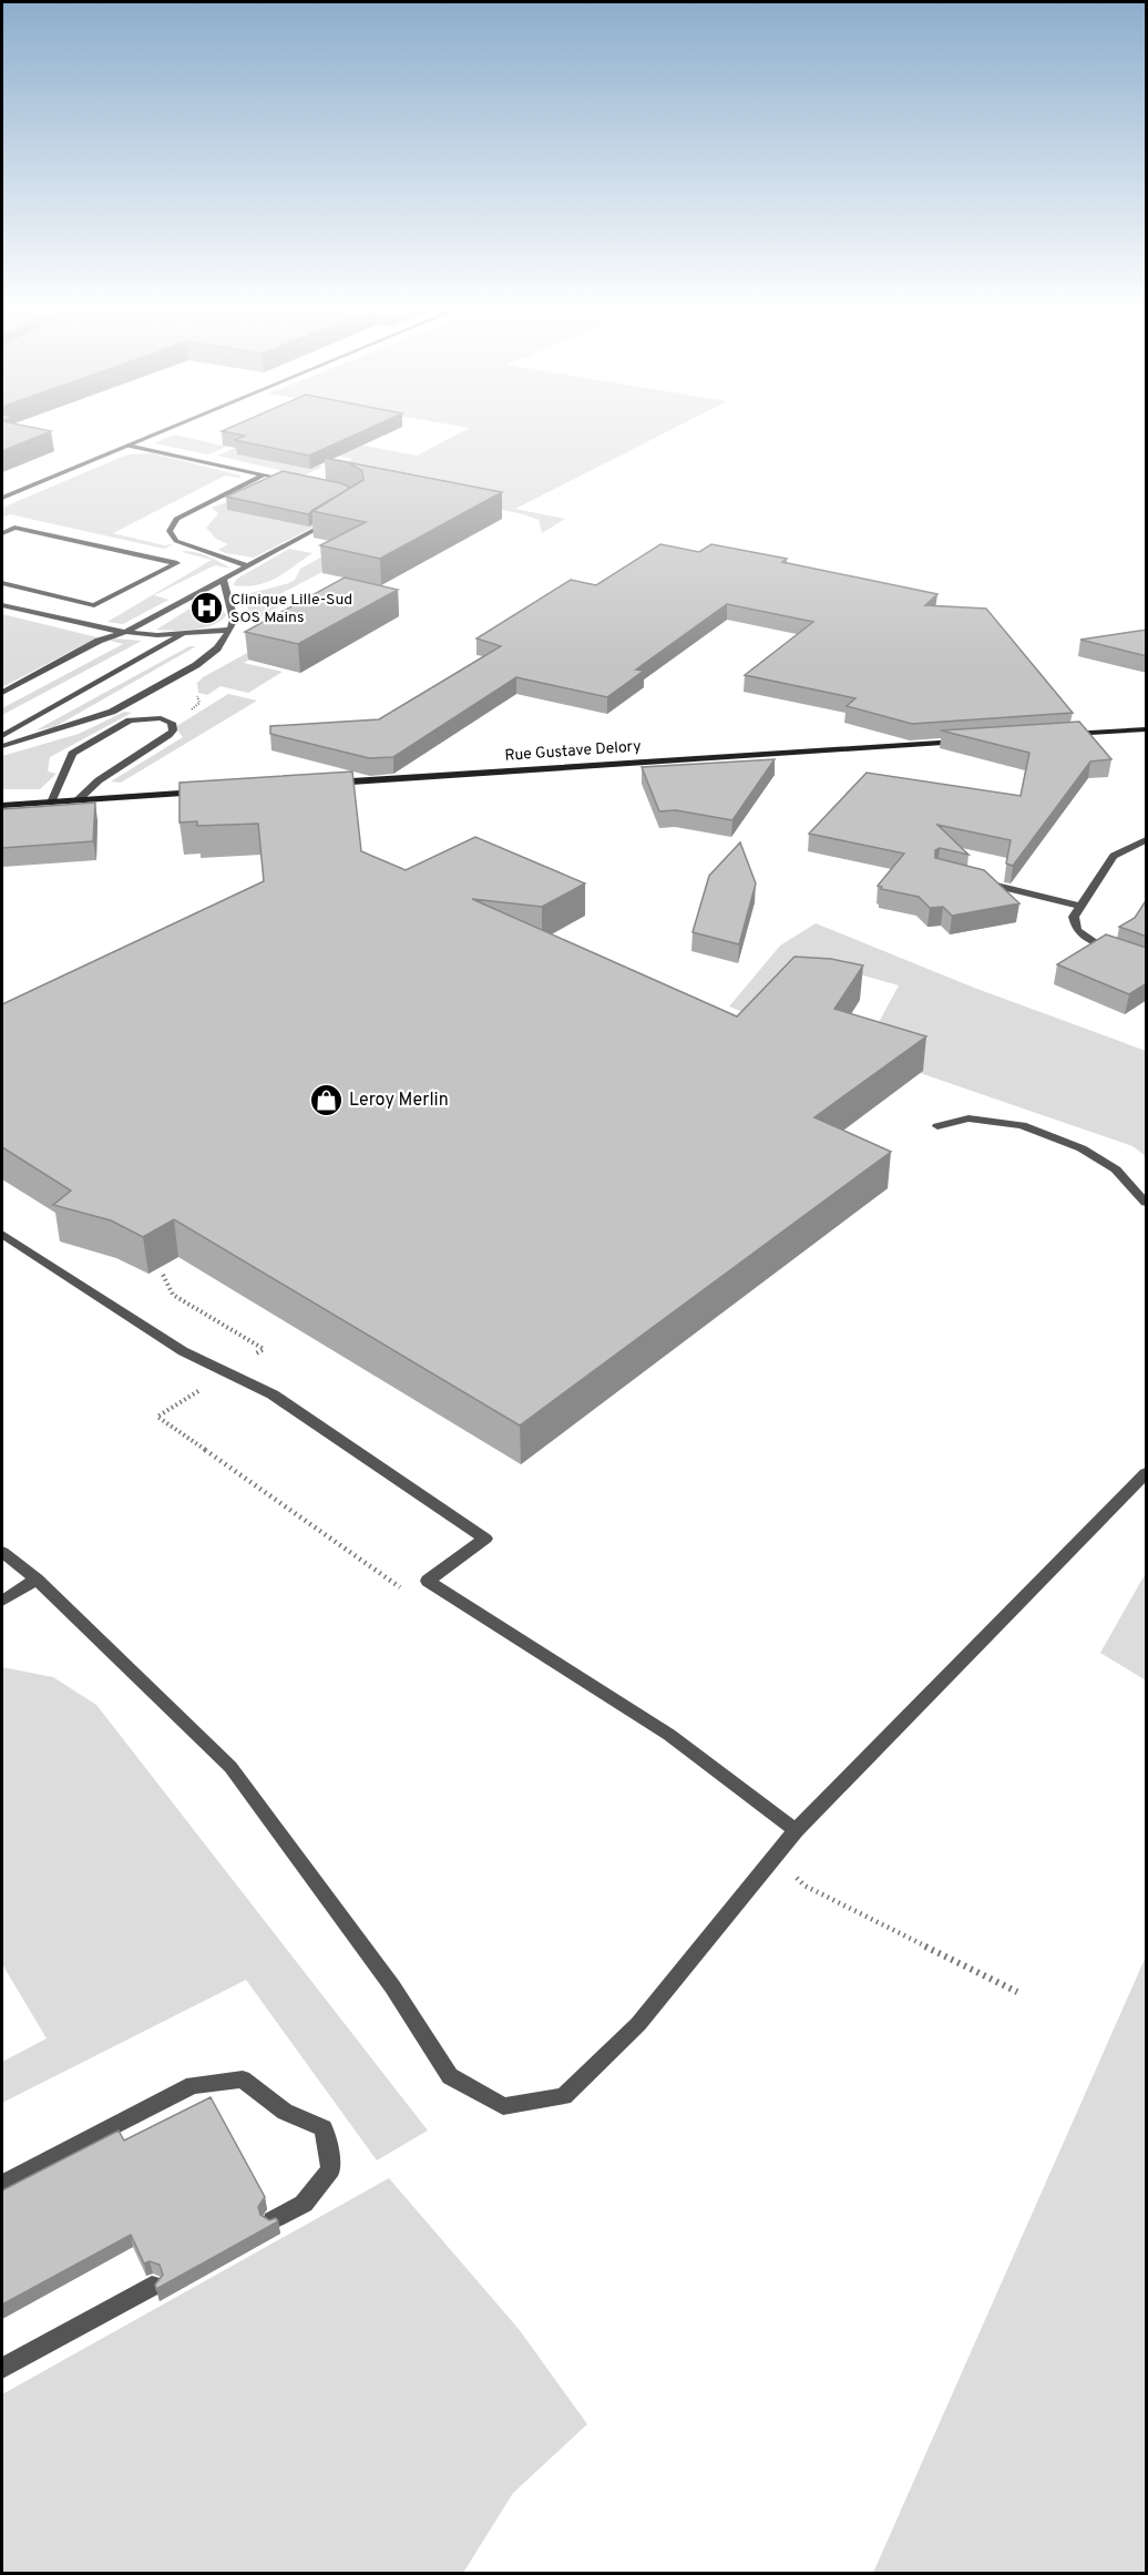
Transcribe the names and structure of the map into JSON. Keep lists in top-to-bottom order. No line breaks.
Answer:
{"streets":{"street":["Rue Gustave Delory"]},"places":{"hospital":["Clinique Lille-Sud SOS Mains"],"shop":["Leroy Merlin"]}}
